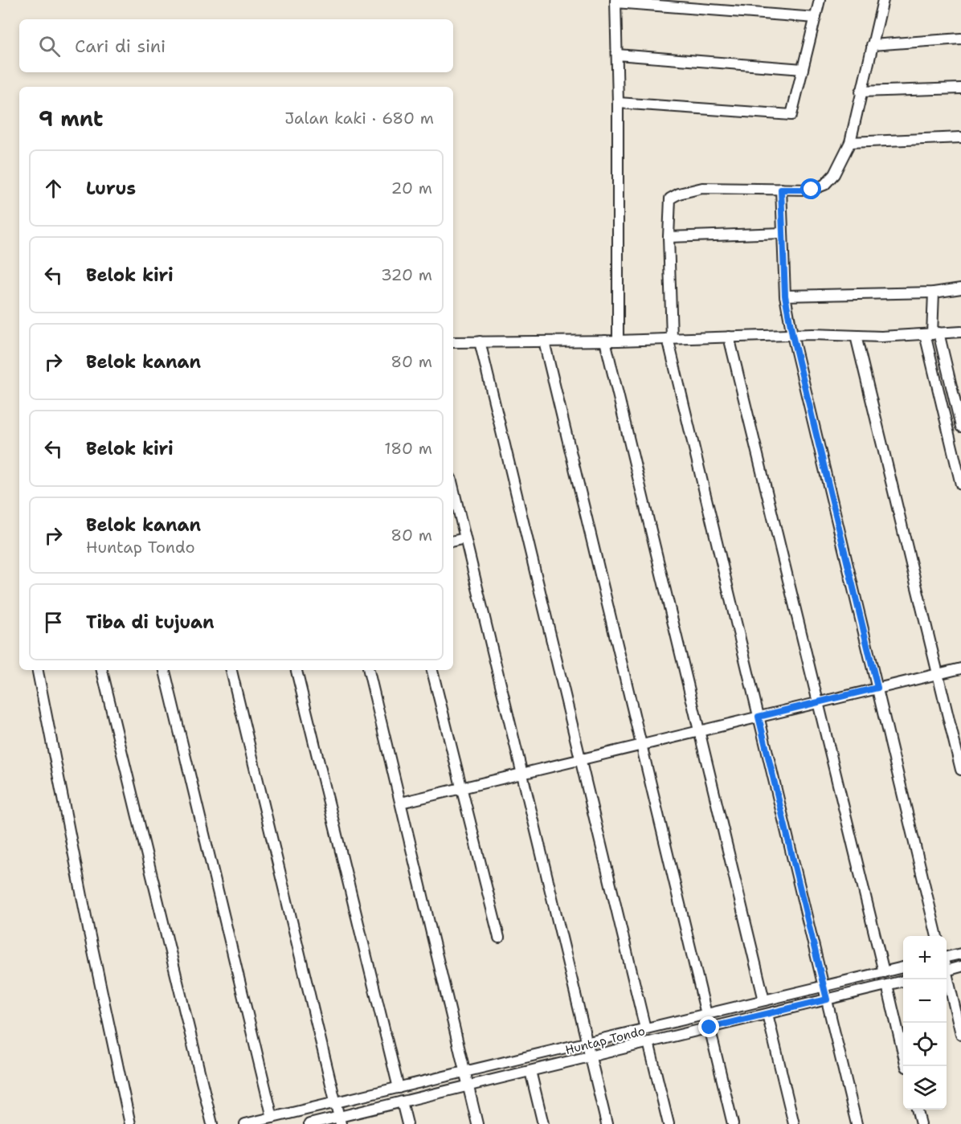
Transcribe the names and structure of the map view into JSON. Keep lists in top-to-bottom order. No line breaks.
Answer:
{"streets":{"street":["Huntap Tondo"]},"page":{"search":"Cari di sini","heading":["9 mnt","Jalan kaki · 680 m"],"list":[["Lurus","20 m"],["Belok kiri","320 m"],["Belok kanan","80 m"],["Belok kiri","180 m"],["Belok kanan","Huntap Tondo","80 m"],"Tiba di tujuan"],"map_buttons":["+","−"]}}
